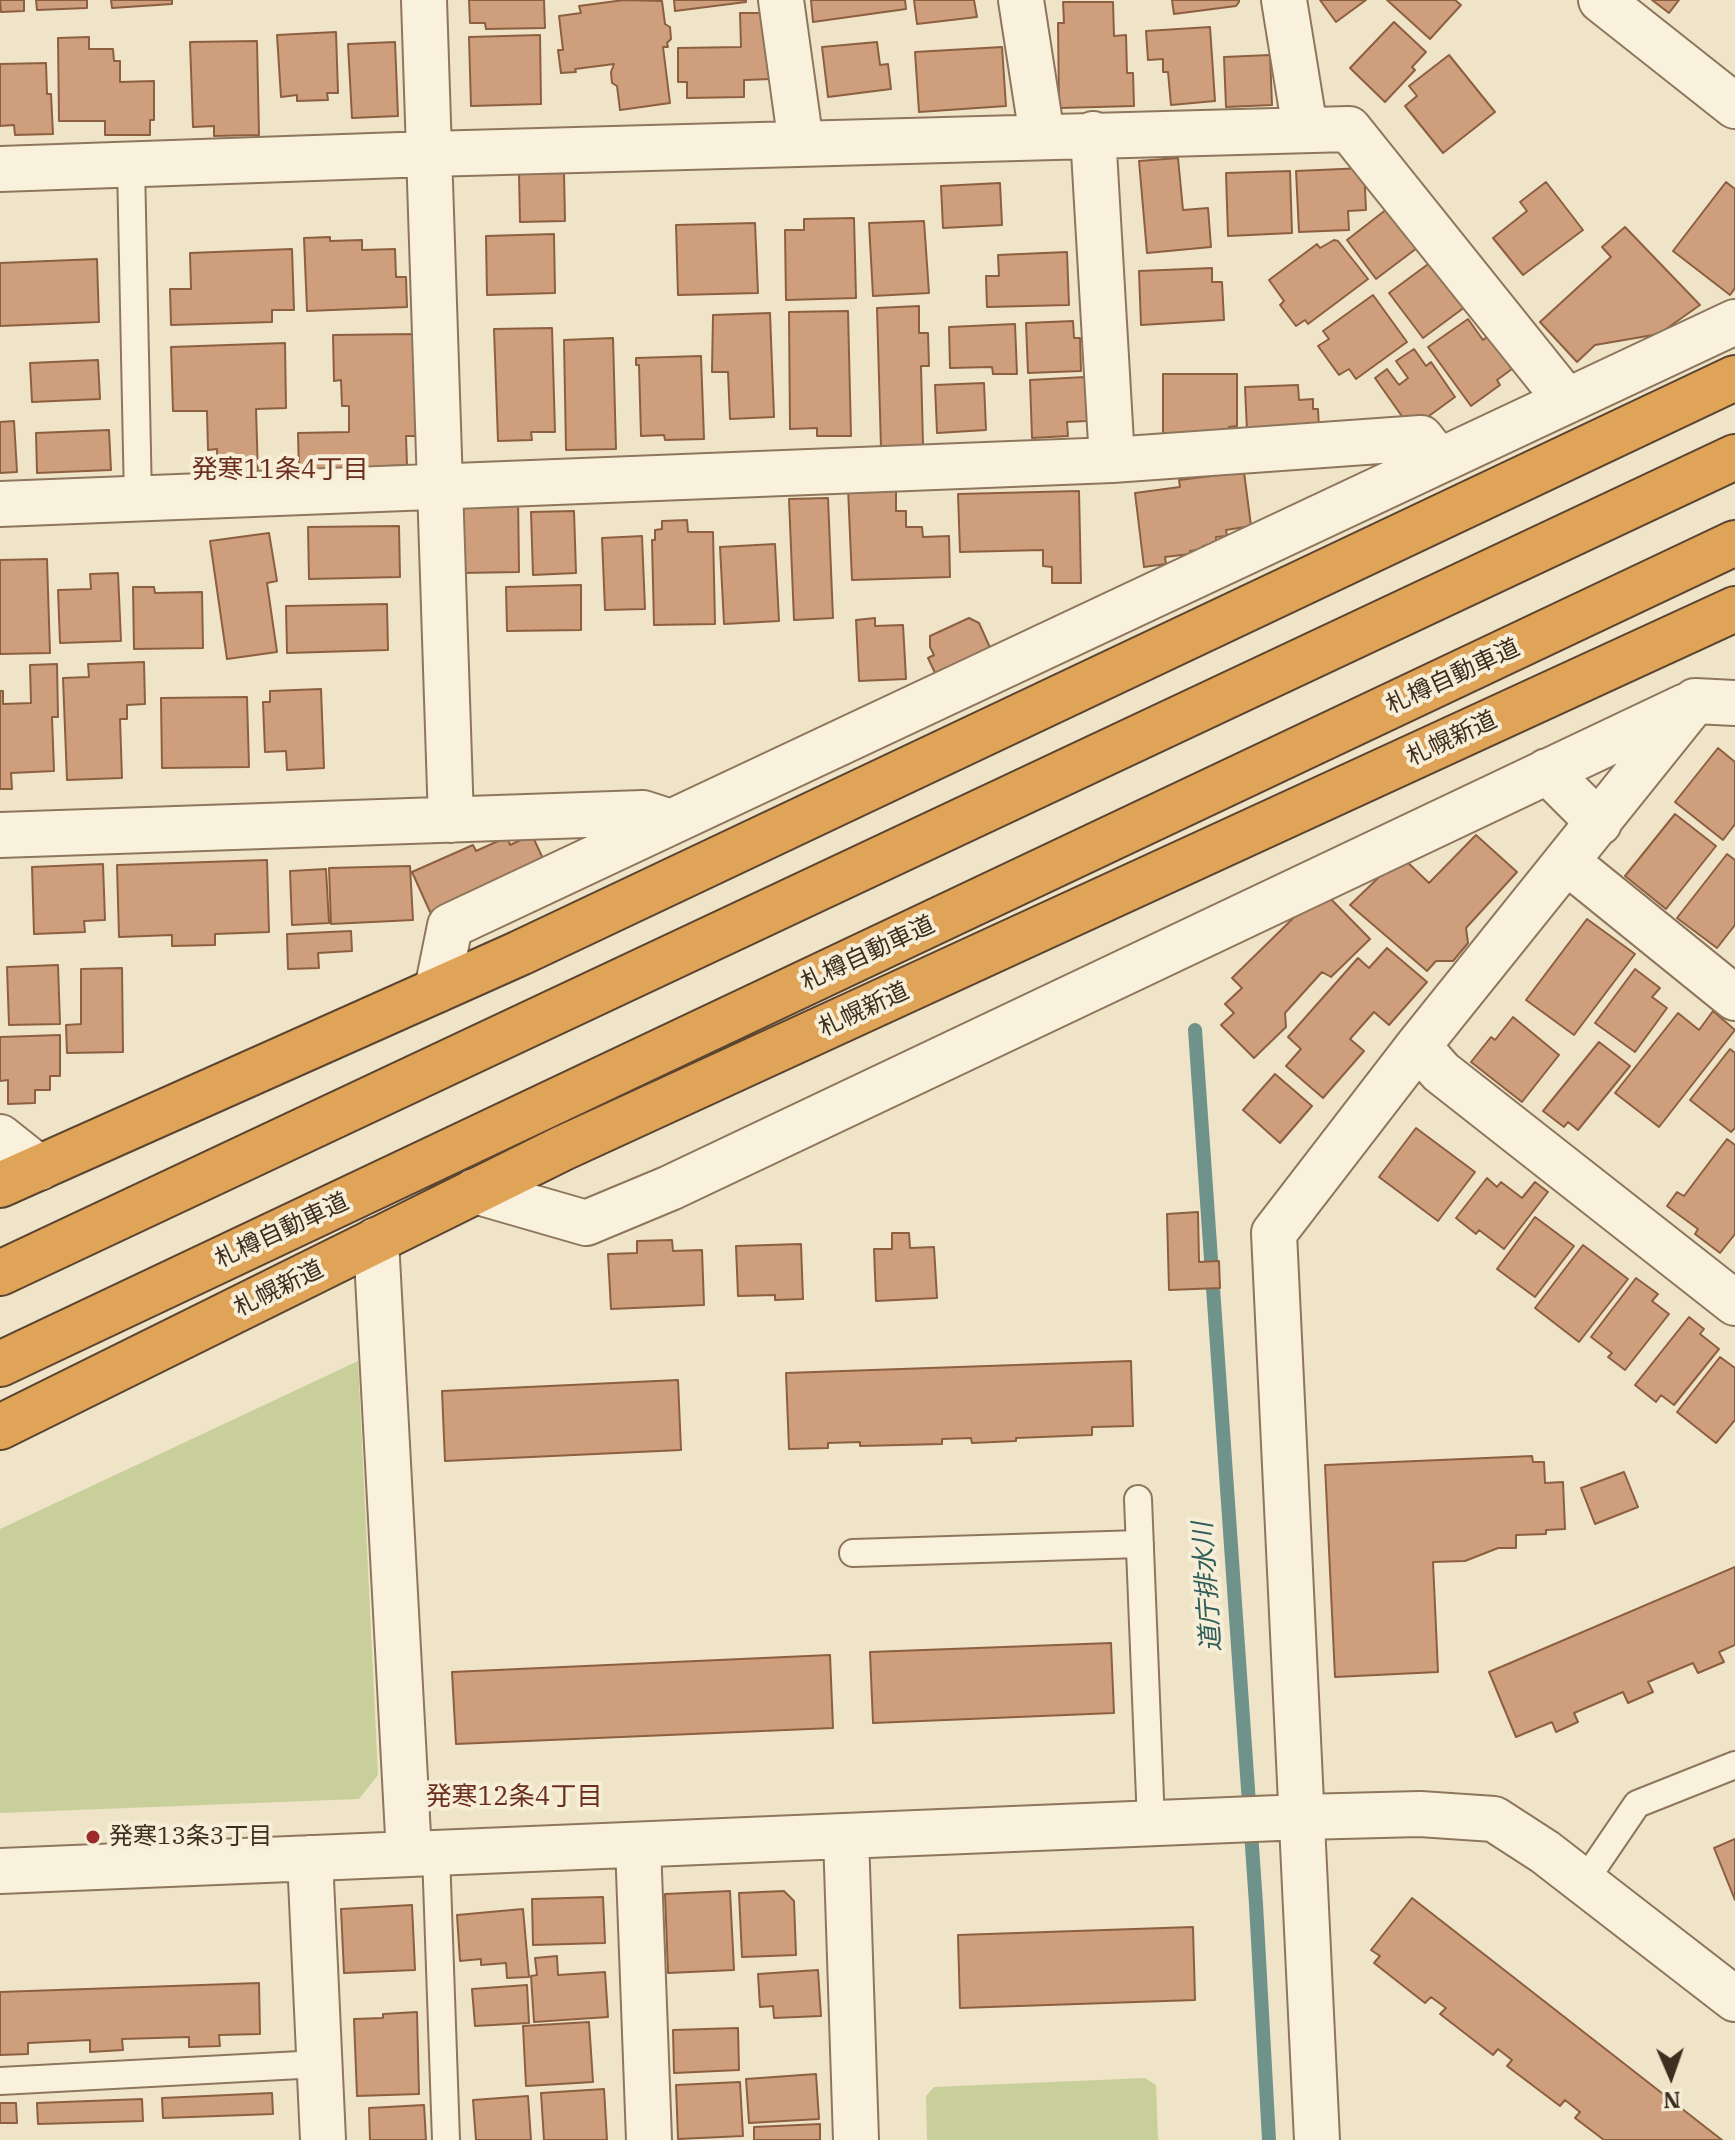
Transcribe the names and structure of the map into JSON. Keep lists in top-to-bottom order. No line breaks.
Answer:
{"streets":{"highway":["札樽自動車道","札幌新道"]},"districts":["発寒11条4丁目","発寒12条4丁目"],"water":["道庁排水川"],"places":["発寒13条3丁目"],"north":"bottom"}
